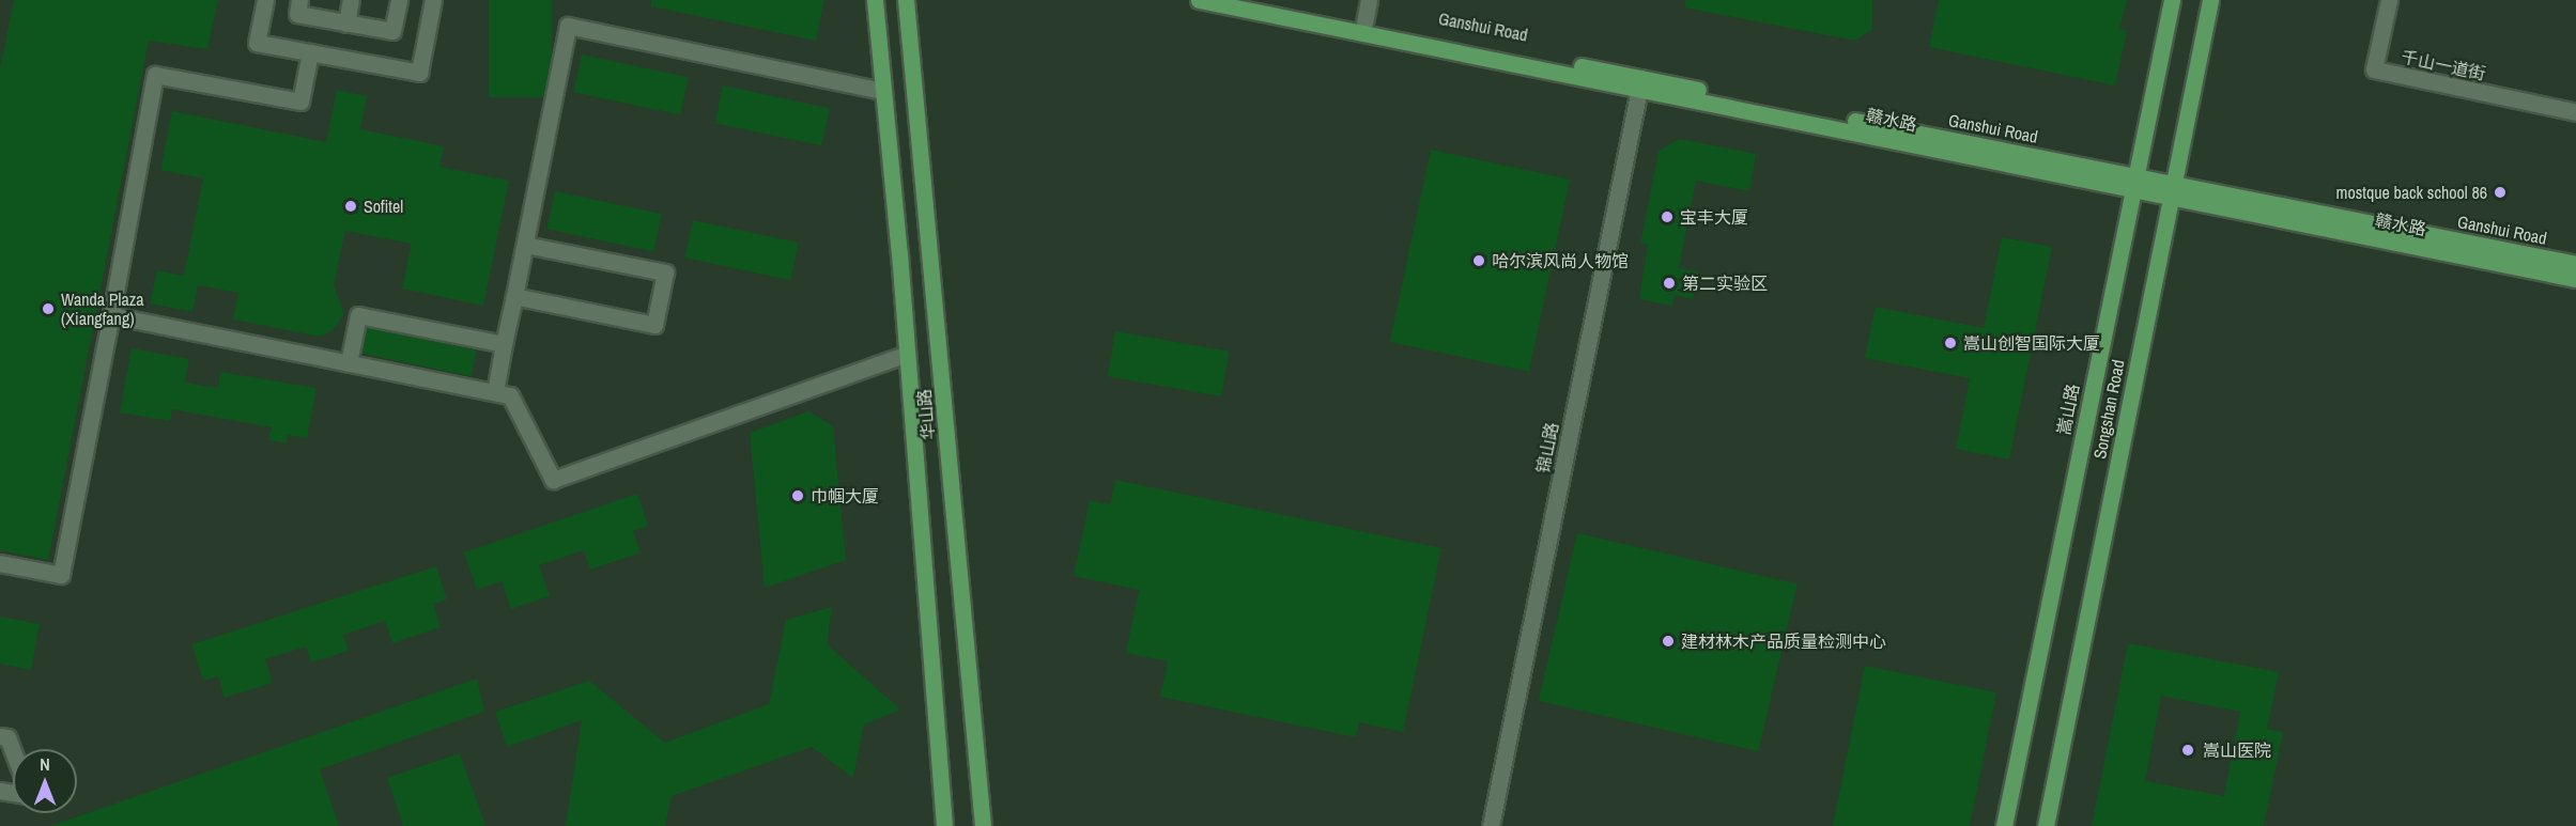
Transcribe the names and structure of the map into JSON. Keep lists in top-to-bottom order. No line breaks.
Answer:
{"streets":{"main road":["Ganshui Road","赣水路","嵩山路","Songshan Road","华山路"],"street":["千山一道街","锦山路"]},"crossings":[["Ganshui Road","赣水路"],["Ganshui Road","嵩山路"],["Ganshui Road","Songshan Road"],["Ganshui Road","锦山路"],["赣水路","嵩山路"],["赣水路","Songshan Road"]],"places":["mostque back school 86","Sofitel","宝丰大厦","哈尔滨风尚人物馆","第二实验区","Wanda Plaza (Xiangfang)","嵩山创智国际大厦","巾帼大厦","建材林木产品质量检测中心","嵩山医院"],"north":"top"}
